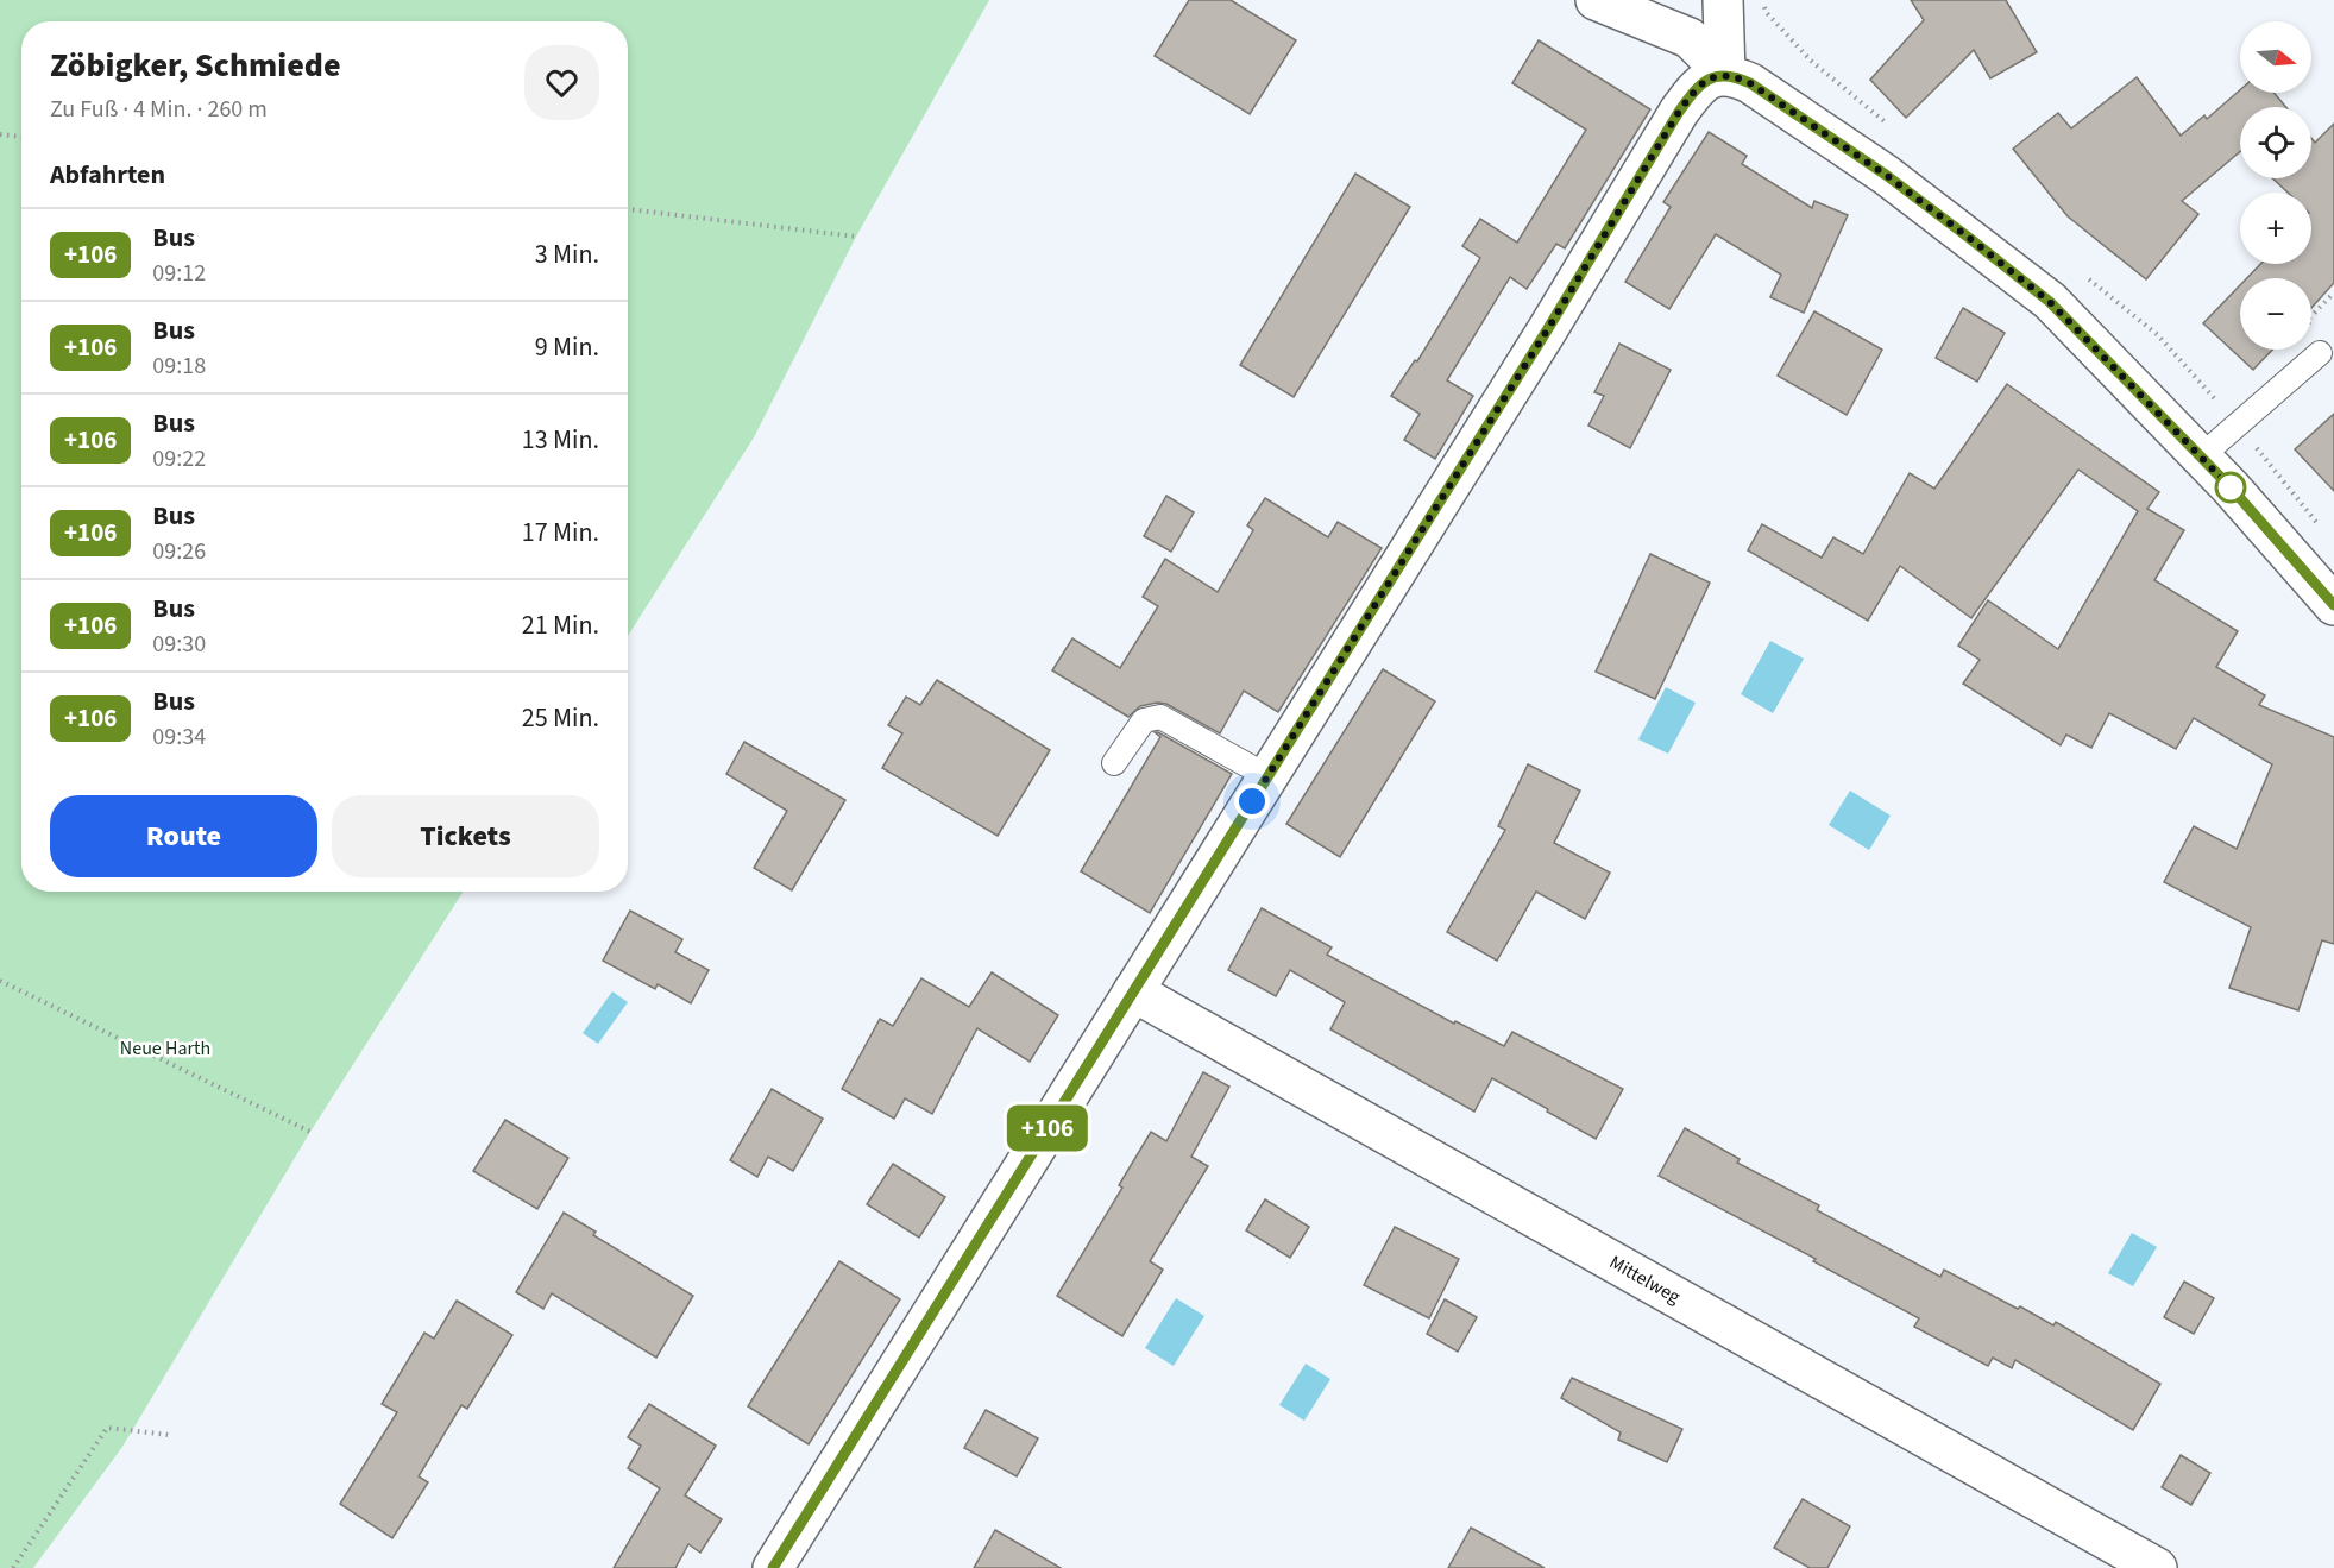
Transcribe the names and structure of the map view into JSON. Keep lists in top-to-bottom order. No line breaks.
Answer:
{"streets":{"main road":["Mittelweg"]},"parks":["Neue Harth"],"lines":["bus line +106"],"north":"right","page":{"on_map":"+106","map_buttons":["+","−"],"heading":[["Zöbigker, Schmiede","Zu Fuß · 4 Min. · 260 m"],"Abfahrten"],"list":[{"mark":"+106","name":"Bus","note":"09:12","value":"3 Min."},{"mark":"+106","name":"Bus","note":"09:18","value":"9 Min."},{"mark":"+106","name":"Bus","note":"09:22","value":"13 Min."},{"mark":"+106","name":"Bus","note":"09:26","value":"17 Min."},{"mark":"+106","name":"Bus","note":"09:30","value":"21 Min."},{"mark":"+106","name":"Bus","note":"09:34","value":"25 Min."}],"buttons":["Route","Tickets"]}}
